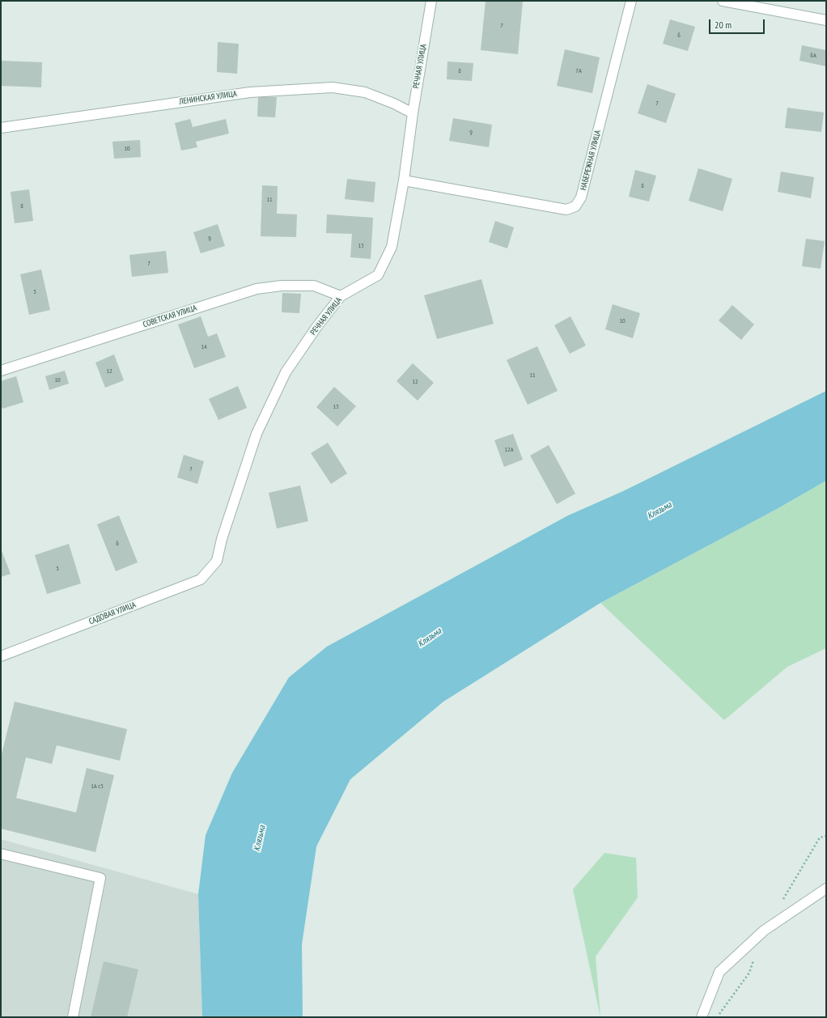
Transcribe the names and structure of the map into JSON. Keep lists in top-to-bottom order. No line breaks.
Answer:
{"streets":{"street":["РЕЧНАЯ УЛИЦА","ЛЕНИНСКАЯ УЛИЦА","НАБЕРЕЖНАЯ УЛИЦА","СОВЕТСКАЯ УЛИЦА","САДОВАЯ УЛИЦА"]},"crossings":[["РЕЧНАЯ УЛИЦА","ЛЕНИНСКАЯ УЛИЦА"],["РЕЧНАЯ УЛИЦА","НАБЕРЕЖНАЯ УЛИЦА"],["РЕЧНАЯ УЛИЦА","СОВЕТСКАЯ УЛИЦА"],["РЕЧНАЯ УЛИЦА","САДОВАЯ УЛИЦА"]],"water":["Клязьма"],"house_numbers":["7","6","6А","8","7А","7","9","10","8","11","8","9","13","7","5","10","14","12","11","10","12","13","12А","7","6","5","1А с5"],"scale_bar":"20 m"}
